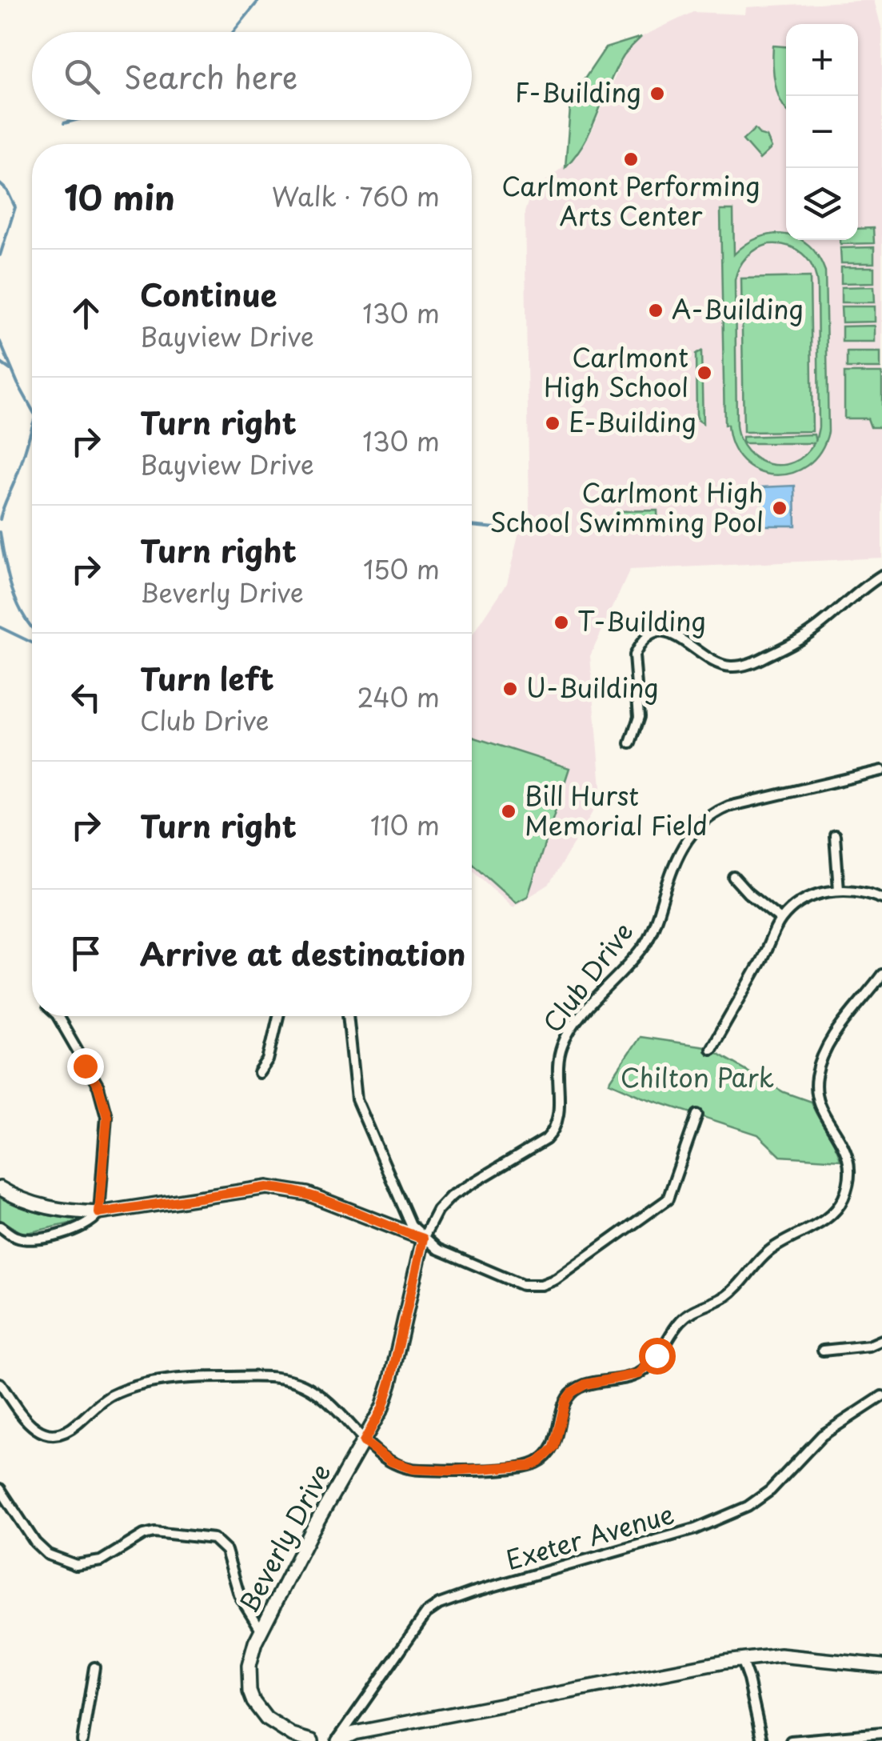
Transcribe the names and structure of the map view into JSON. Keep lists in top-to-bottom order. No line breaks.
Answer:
{"streets":{"street":["Club Drive","Exeter Avenue","Beverly Drive"]},"crossings":[["Club Drive","Beverly Drive"]],"parks":["Chilton Park"],"places":["F-Building","Carlmont Performing Arts Center","A-Building","Carlmont High School","E-Building","Carlmont High School Swimming Pool","T-Building","U-Building","Bill Hurst Memorial Field"],"page":{"map_buttons":["+","−"],"search":"Search here","heading":["10 min","Walk · 760 m"],"list":[["Continue","Bayview Drive","130 m"],["Turn right","Bayview Drive","130 m"],["Turn right","Beverly Drive","150 m"],["Turn left","Club Drive","240 m"],["Turn right","110 m"],"Arrive at destination"]}}
